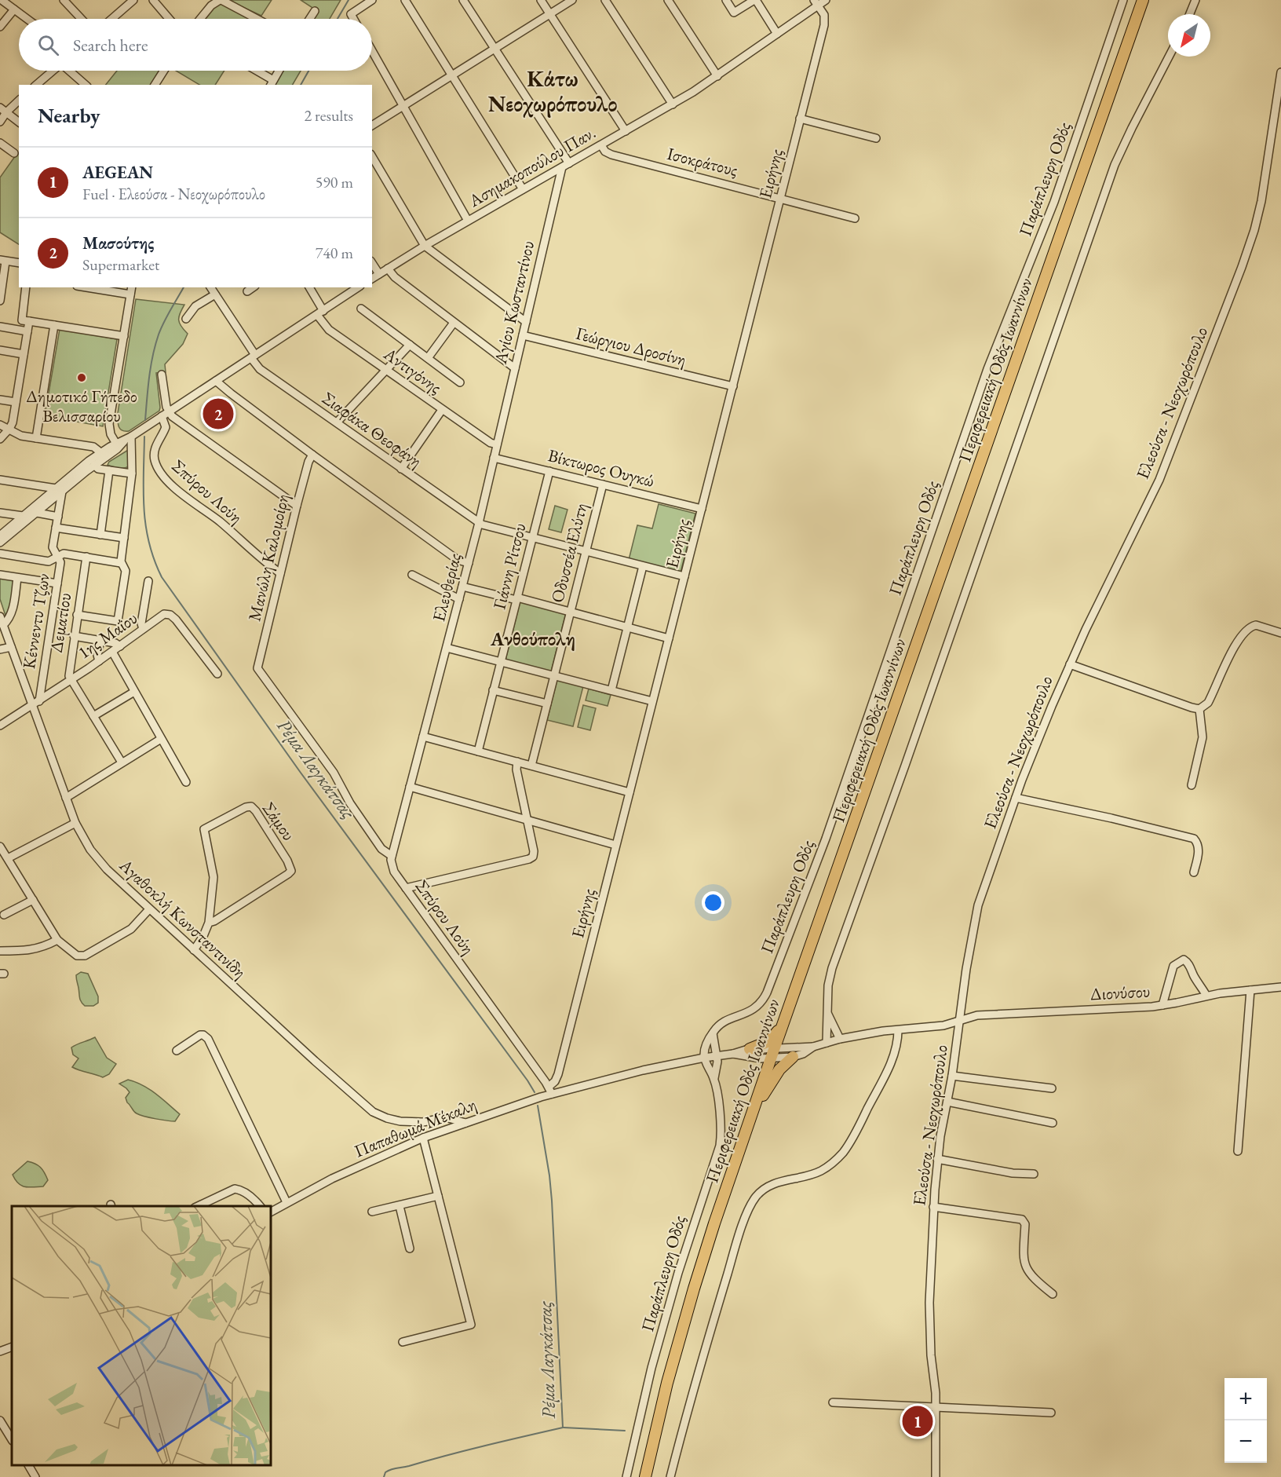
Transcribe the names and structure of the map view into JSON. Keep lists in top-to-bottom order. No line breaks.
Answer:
{"streets":{"highway":["Περιφερειακή Οδός Ιωαννίνων"],"street":["Ισοκράτους","Ασημακοπούλου Παν.","Ειρήνης","Παράπλευρη Οδός","Αγίου Κωσταντίνου","Γεώργιου Δροσίνη","Αντιγόνης","Ελεούσα - Νεοχωρόπουλο","Σιαφάκα Θεοφάνη","Βίκτωρος Ουγκώ","Σπύρου Λούη","Οδυσσέα Ελύτη","Μανώλη Καλομοίρη","Γιάννη Ρίτσου","Ελευθερίας","Κέννεντυ Τζων","Δεματίου","1ης Μαΐου","Σάμου","Αγαθοκλή Κωνσταντινίδη","Διονύσου","Παπαθωμά Μέκαλη"]},"crossings":[["Ισοκράτους","Ασημακοπούλου Παν."],["Ισοκράτους","Ειρήνης"],["Ασημακοπούλου Παν.","Ειρήνης"],["Ασημακοπούλου Παν.","Αγίου Κωσταντίνου"],["Ειρήνης","Γεώργιου Δροσίνη"],["Ειρήνης","Σιαφάκα Θεοφάνη"],["Ειρήνης","Βίκτωρος Ουγκώ"],["Ειρήνης","Σπύρου Λούη"],["Ειρήνης","Παπαθωμά Μέκαλη"],["Παράπλευρη Οδός","Παπαθωμά Μέκαλη"],["Αγίου Κωσταντίνου","Γεώργιου Δροσίνη"],["Αγίου Κωσταντίνου","Αντιγόνης"],["Αγίου Κωσταντίνου","Ελευθερίας"],["Αντιγόνης","Ελευθερίας"],["Ελεούσα - Νεοχωρόπουλο","Διονύσου"],["Σιαφάκα Θεοφάνη","Οδυσσέα Ελύτη"],["Σιαφάκα Θεοφάνη","Γιάννη Ρίτσου"],["Σιαφάκα Θεοφάνη","Ελευθερίας"],["Βίκτωρος Ουγκώ","Οδυσσέα Ελύτη"],["Βίκτωρος Ουγκώ","Γιάννη Ρίτσου"],["Βίκτωρος Ουγκώ","Ελευθερίας"],["Σπύρου Λούη","Μανώλη Καλομοίρη"],["Σπύρου Λούη","Παπαθωμά Μέκαλη"],["Κέννεντυ Τζων","1ης Μαΐου"],["Κέννεντυ Τζων","Αγαθοκλή Κωνσταντινίδη"],["Δεματίου","1ης Μαΐου"],["1ης Μαΐου","Αγαθοκλή Κωνσταντινίδη"],["Σάμου","Αγαθοκλή Κωνσταντινίδη"],["Αγαθοκλή Κωνσταντινίδη","Παπαθωμά Μέκαλη"]],"districts":["Κάτω Νεοχωρόπουλο","Ανθούπολη"],"water":["Ρέμα Λαγκάτσας"],"places":["Δημοτικό Γήπεδο Βελισσαρίου"],"north":"bottom left","page":{"search":"Search here","heading":["Nearby","2 results"],"list":[{"mark":"1","name":"AEGEAN","note":"Fuel · Ελεούσα - Νεοχωρόπουλο","value":"590 m"},{"mark":"2","name":"Μασούτης","note":"Supermarket","value":"740 m"}],"pins":["2","1"],"map_buttons":["+","−"]}}
